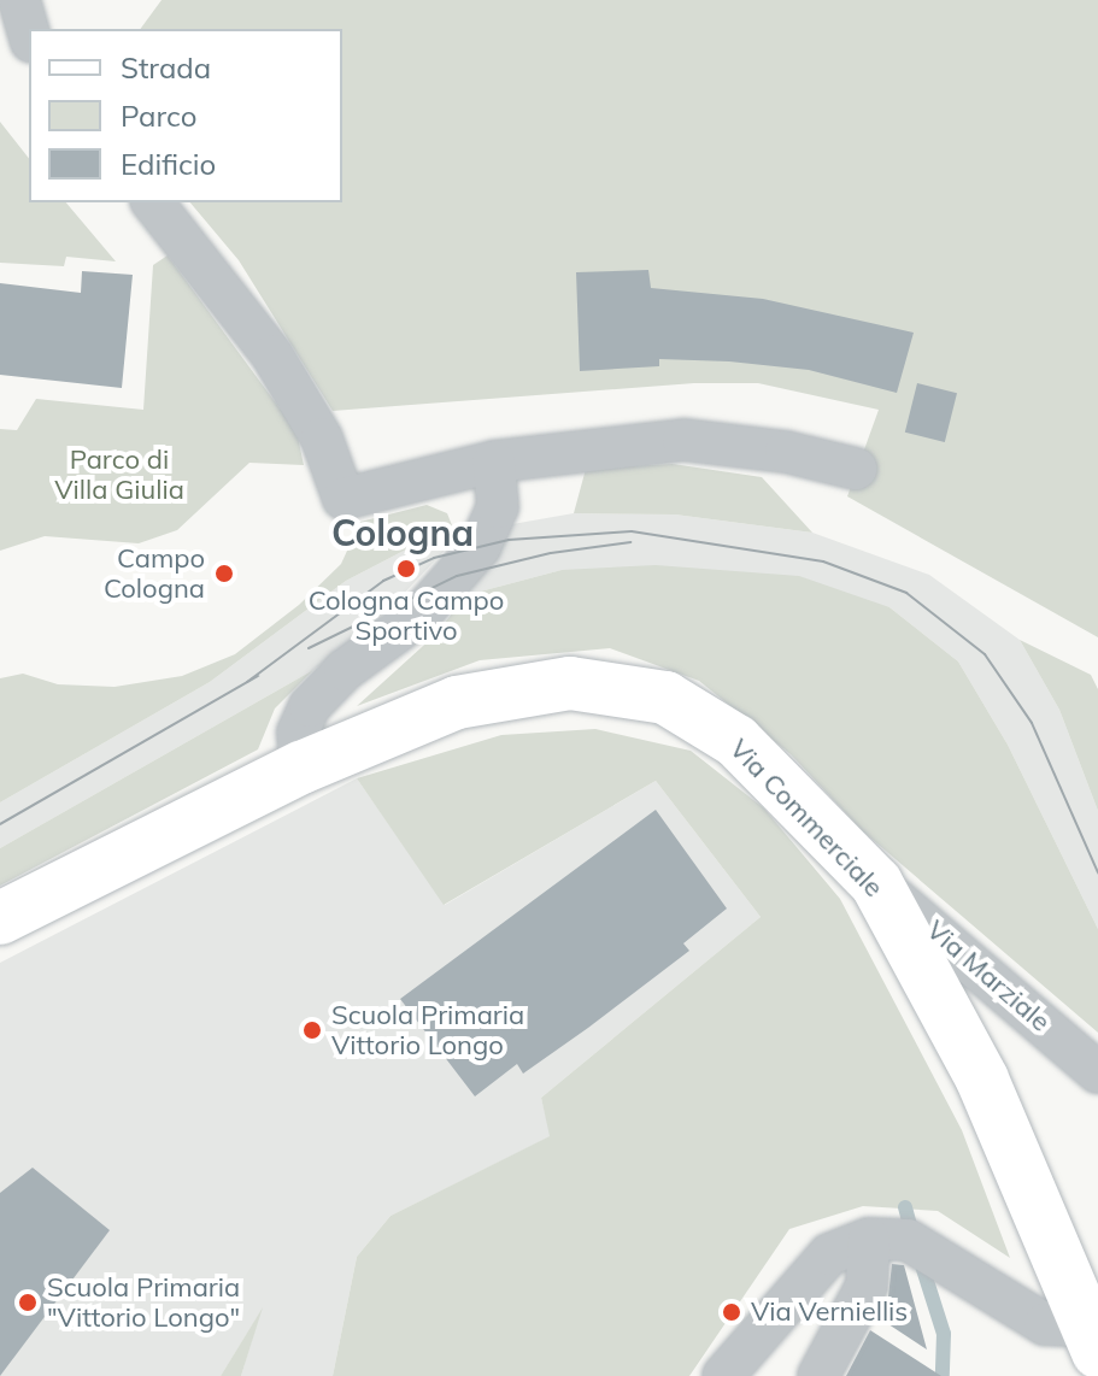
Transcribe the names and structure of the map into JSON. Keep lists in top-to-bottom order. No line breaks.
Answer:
{"streets":{"main road":["Via Commerciale"],"street":["Via Marziale"]},"crossings":[["Via Commerciale","Via Marziale"]],"districts":["Cologna"],"parks":["Parco di Villa Giulia"],"places":["Cologna Campo Sportivo","Campo Cologna","Scuola Primaria Vittorio Longo","Scuola Primaria \"Vittorio Longo\"","Via Verniellis"],"legend":["Strada","Parco","Edificio"]}
